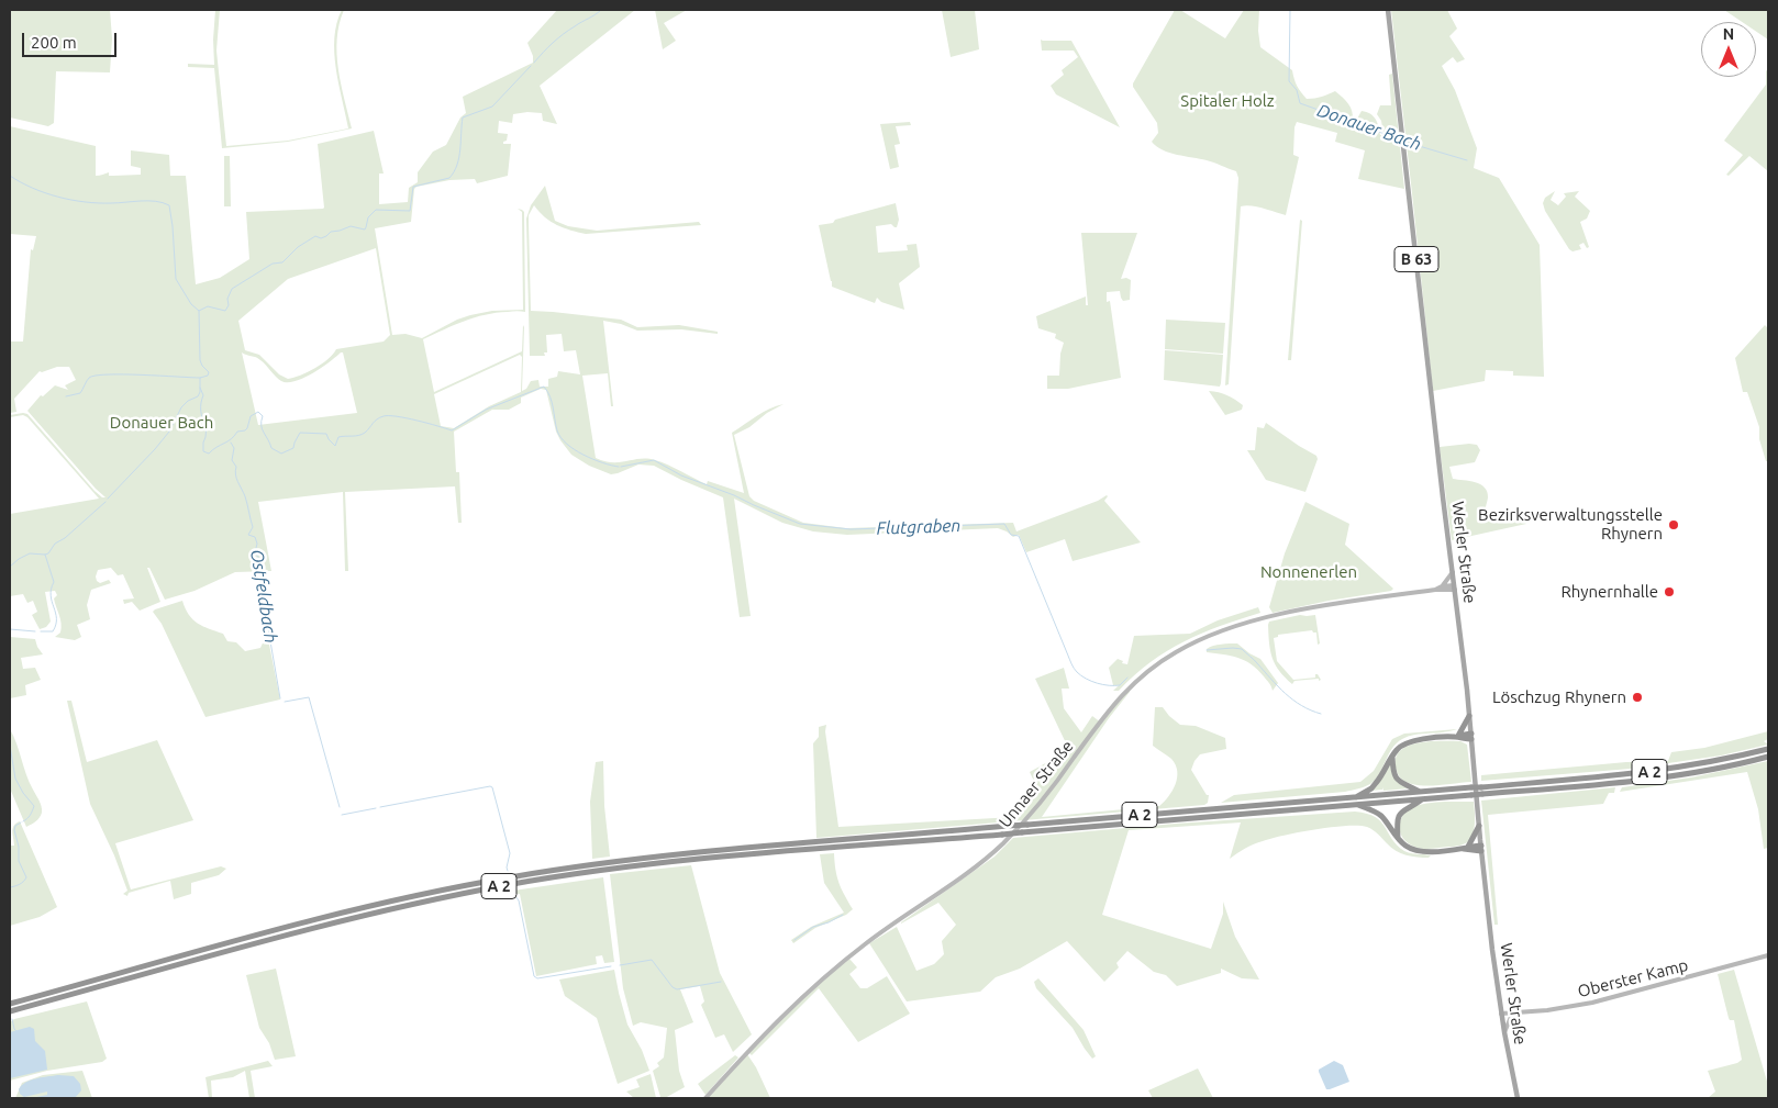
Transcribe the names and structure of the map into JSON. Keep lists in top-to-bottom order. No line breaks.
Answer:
{"streets":{"highway":["A 2"],"main road":["B 63","Werler Straße","Unnaer Straße","Oberster Kamp"]},"crossings":[["Werler Straße","Unnaer Straße"],["Werler Straße","Oberster Kamp"]],"water":["Donauer Bach","Flutgraben","Ostfeldbach"],"parks":["Spitaler Holz","Donauer Bach","Nonnenerlen"],"places":["Bezirksverwaltungsstelle Rhynern","Rhynernhalle","Löschzug Rhynern"],"scale_bar":"200 m","north":"top"}
